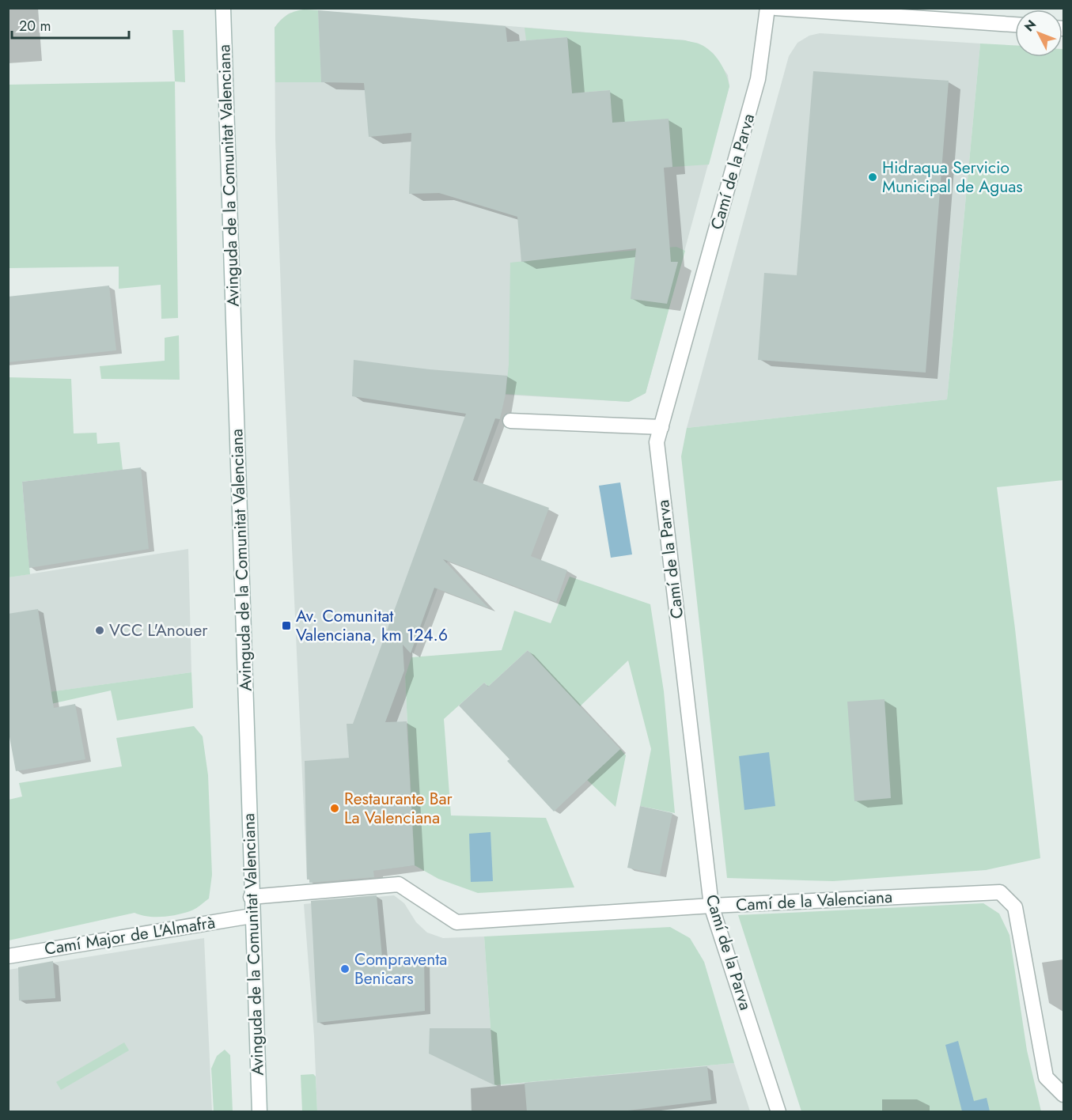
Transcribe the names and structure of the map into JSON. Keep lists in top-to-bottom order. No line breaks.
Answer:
{"streets":{"street":["Camí de la Parva","Avinguda de la Comunitat Valenciana","Camí de la Valenciana","Camí Major de L'Almafrà"]},"crossings":[["Camí de la Parva","Camí de la Valenciana"],["Avinguda de la Comunitat Valenciana","Camí de la Valenciana"],["Avinguda de la Comunitat Valenciana","Camí Major de L'Almafrà"]],"places":{"other":["Hidraqua Servicio Municipal de Aguas","VCC L'Anouer","Restaurante Bar La Valenciana","Compraventa Benicars"],"transit":["Av. Comunitat Valenciana, km 124.6"]},"scale_bar":"20 m","north":"top left"}
